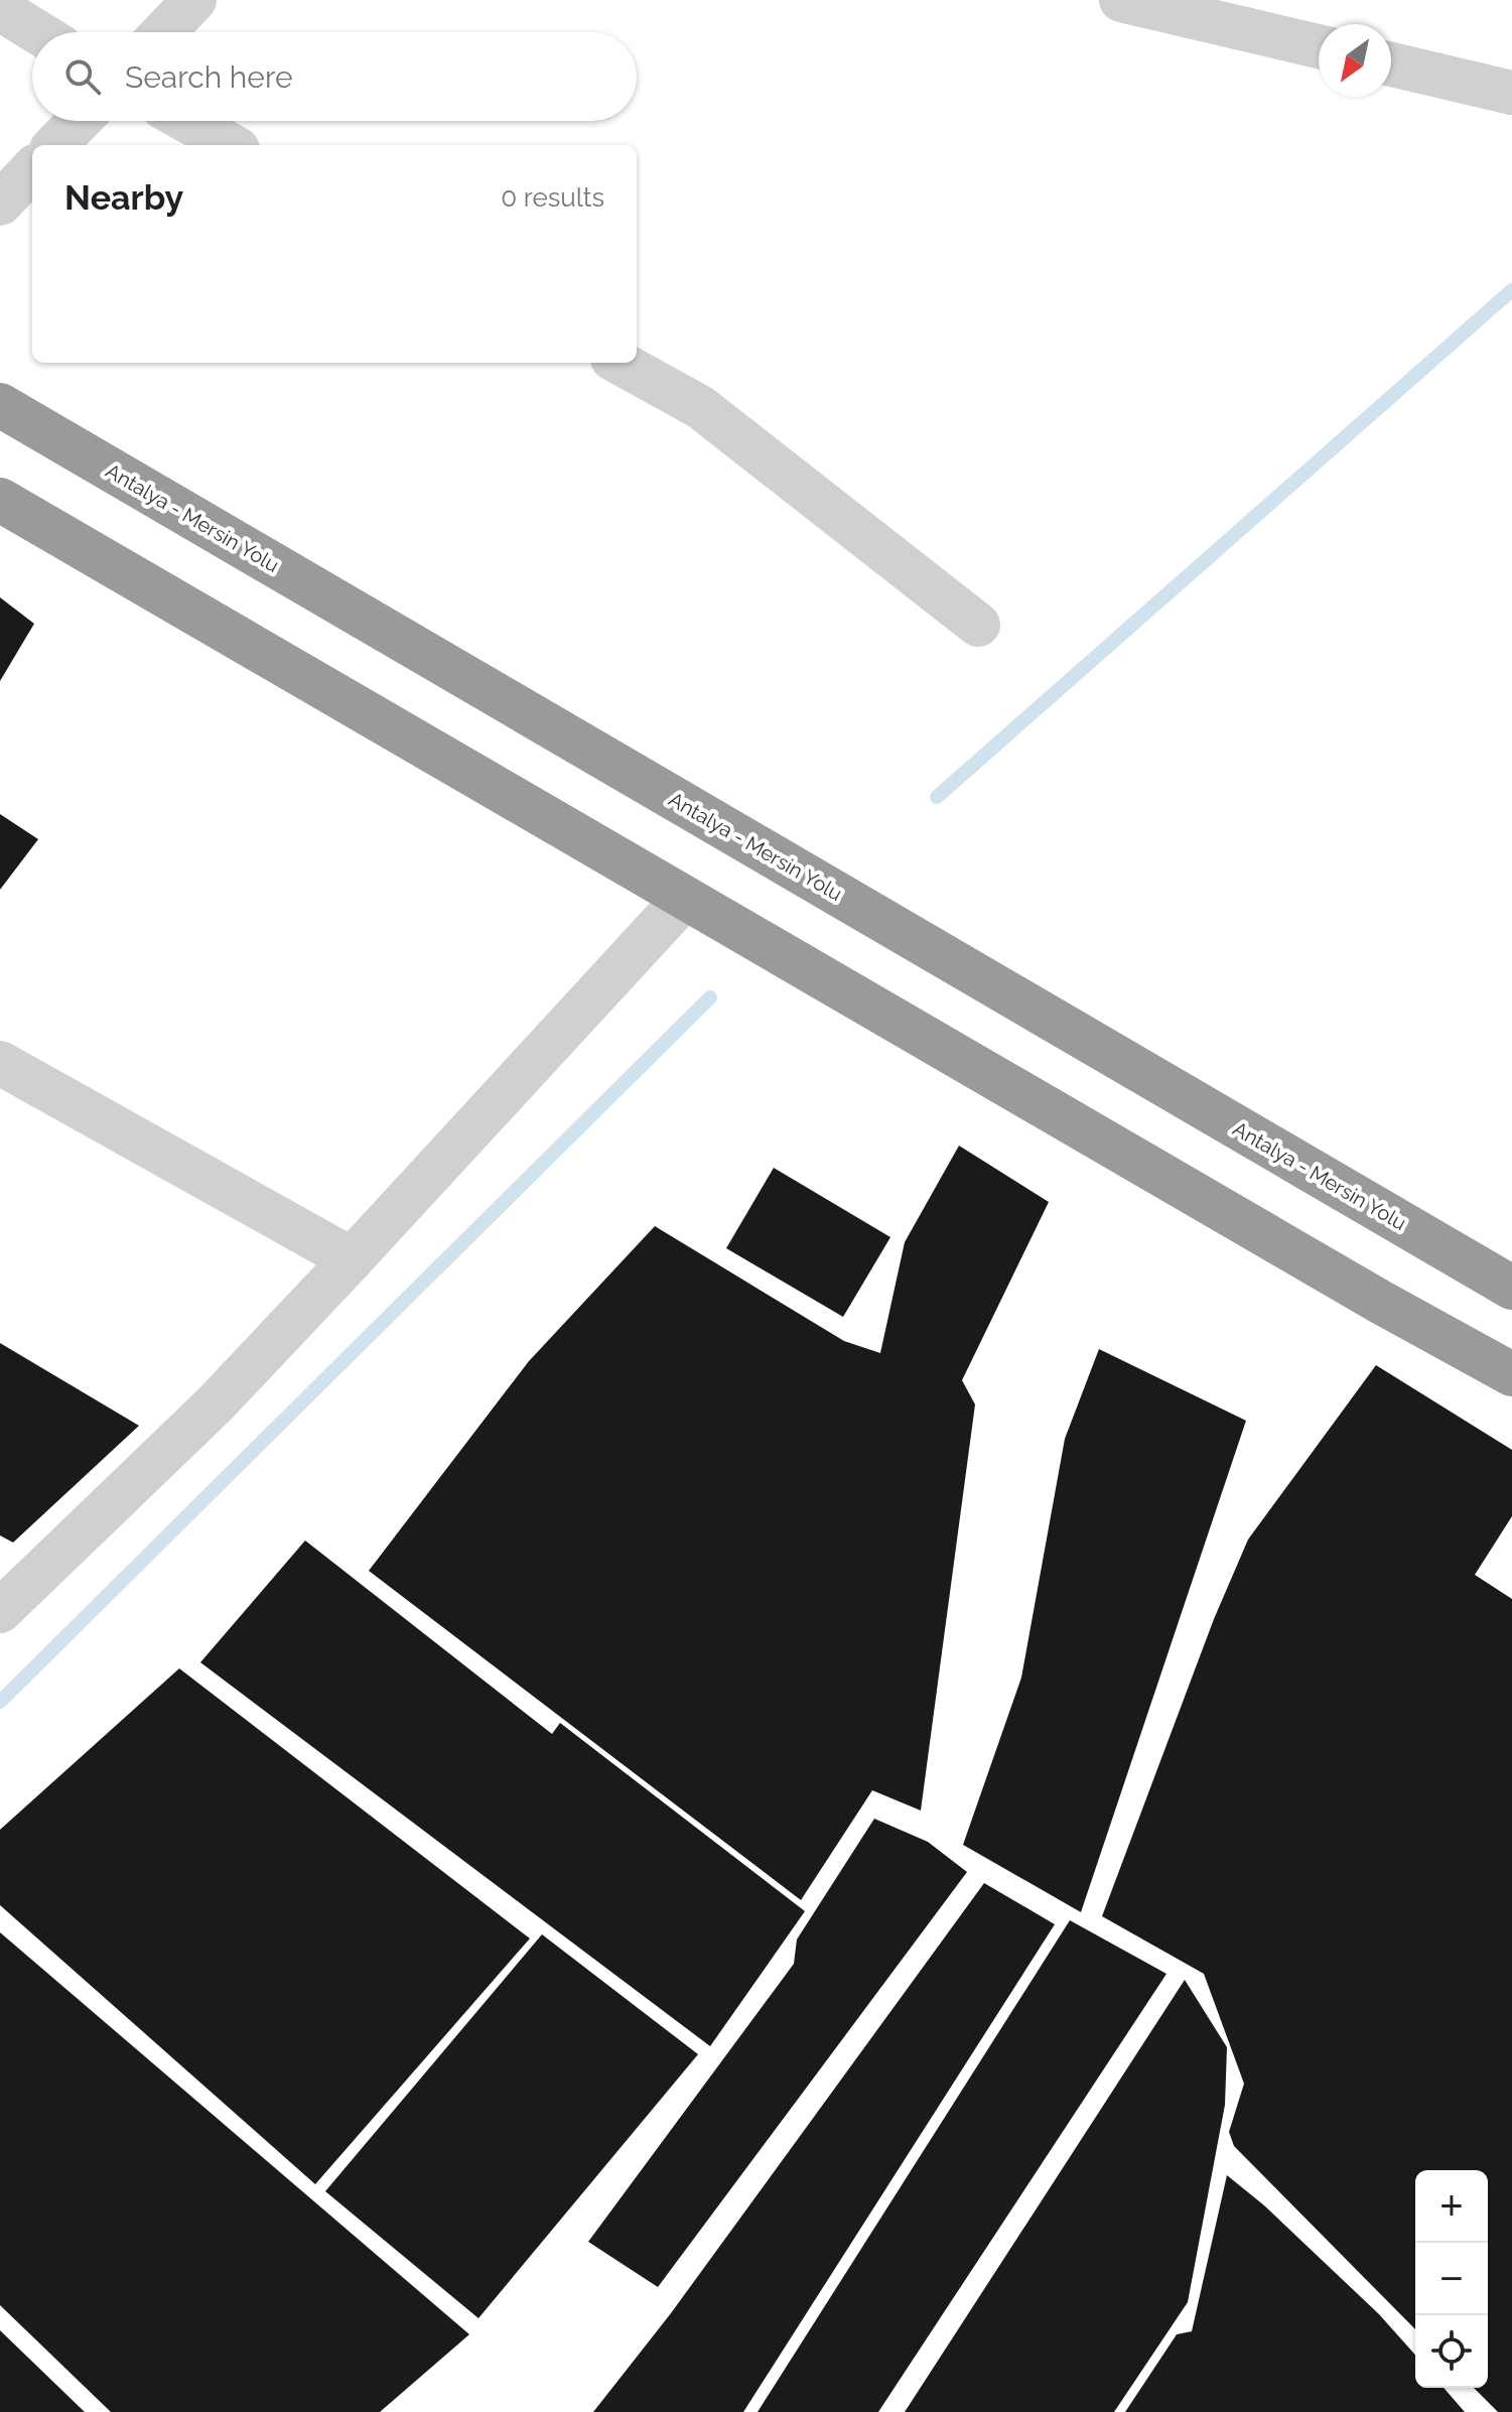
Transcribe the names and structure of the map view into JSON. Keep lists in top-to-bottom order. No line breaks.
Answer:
{"streets":{"highway":["Antalya - Mersin Yolu"]},"north":"bottom left","page":{"search":"Search here","heading":["Nearby","0 results"],"map_buttons":["+","−"]}}
